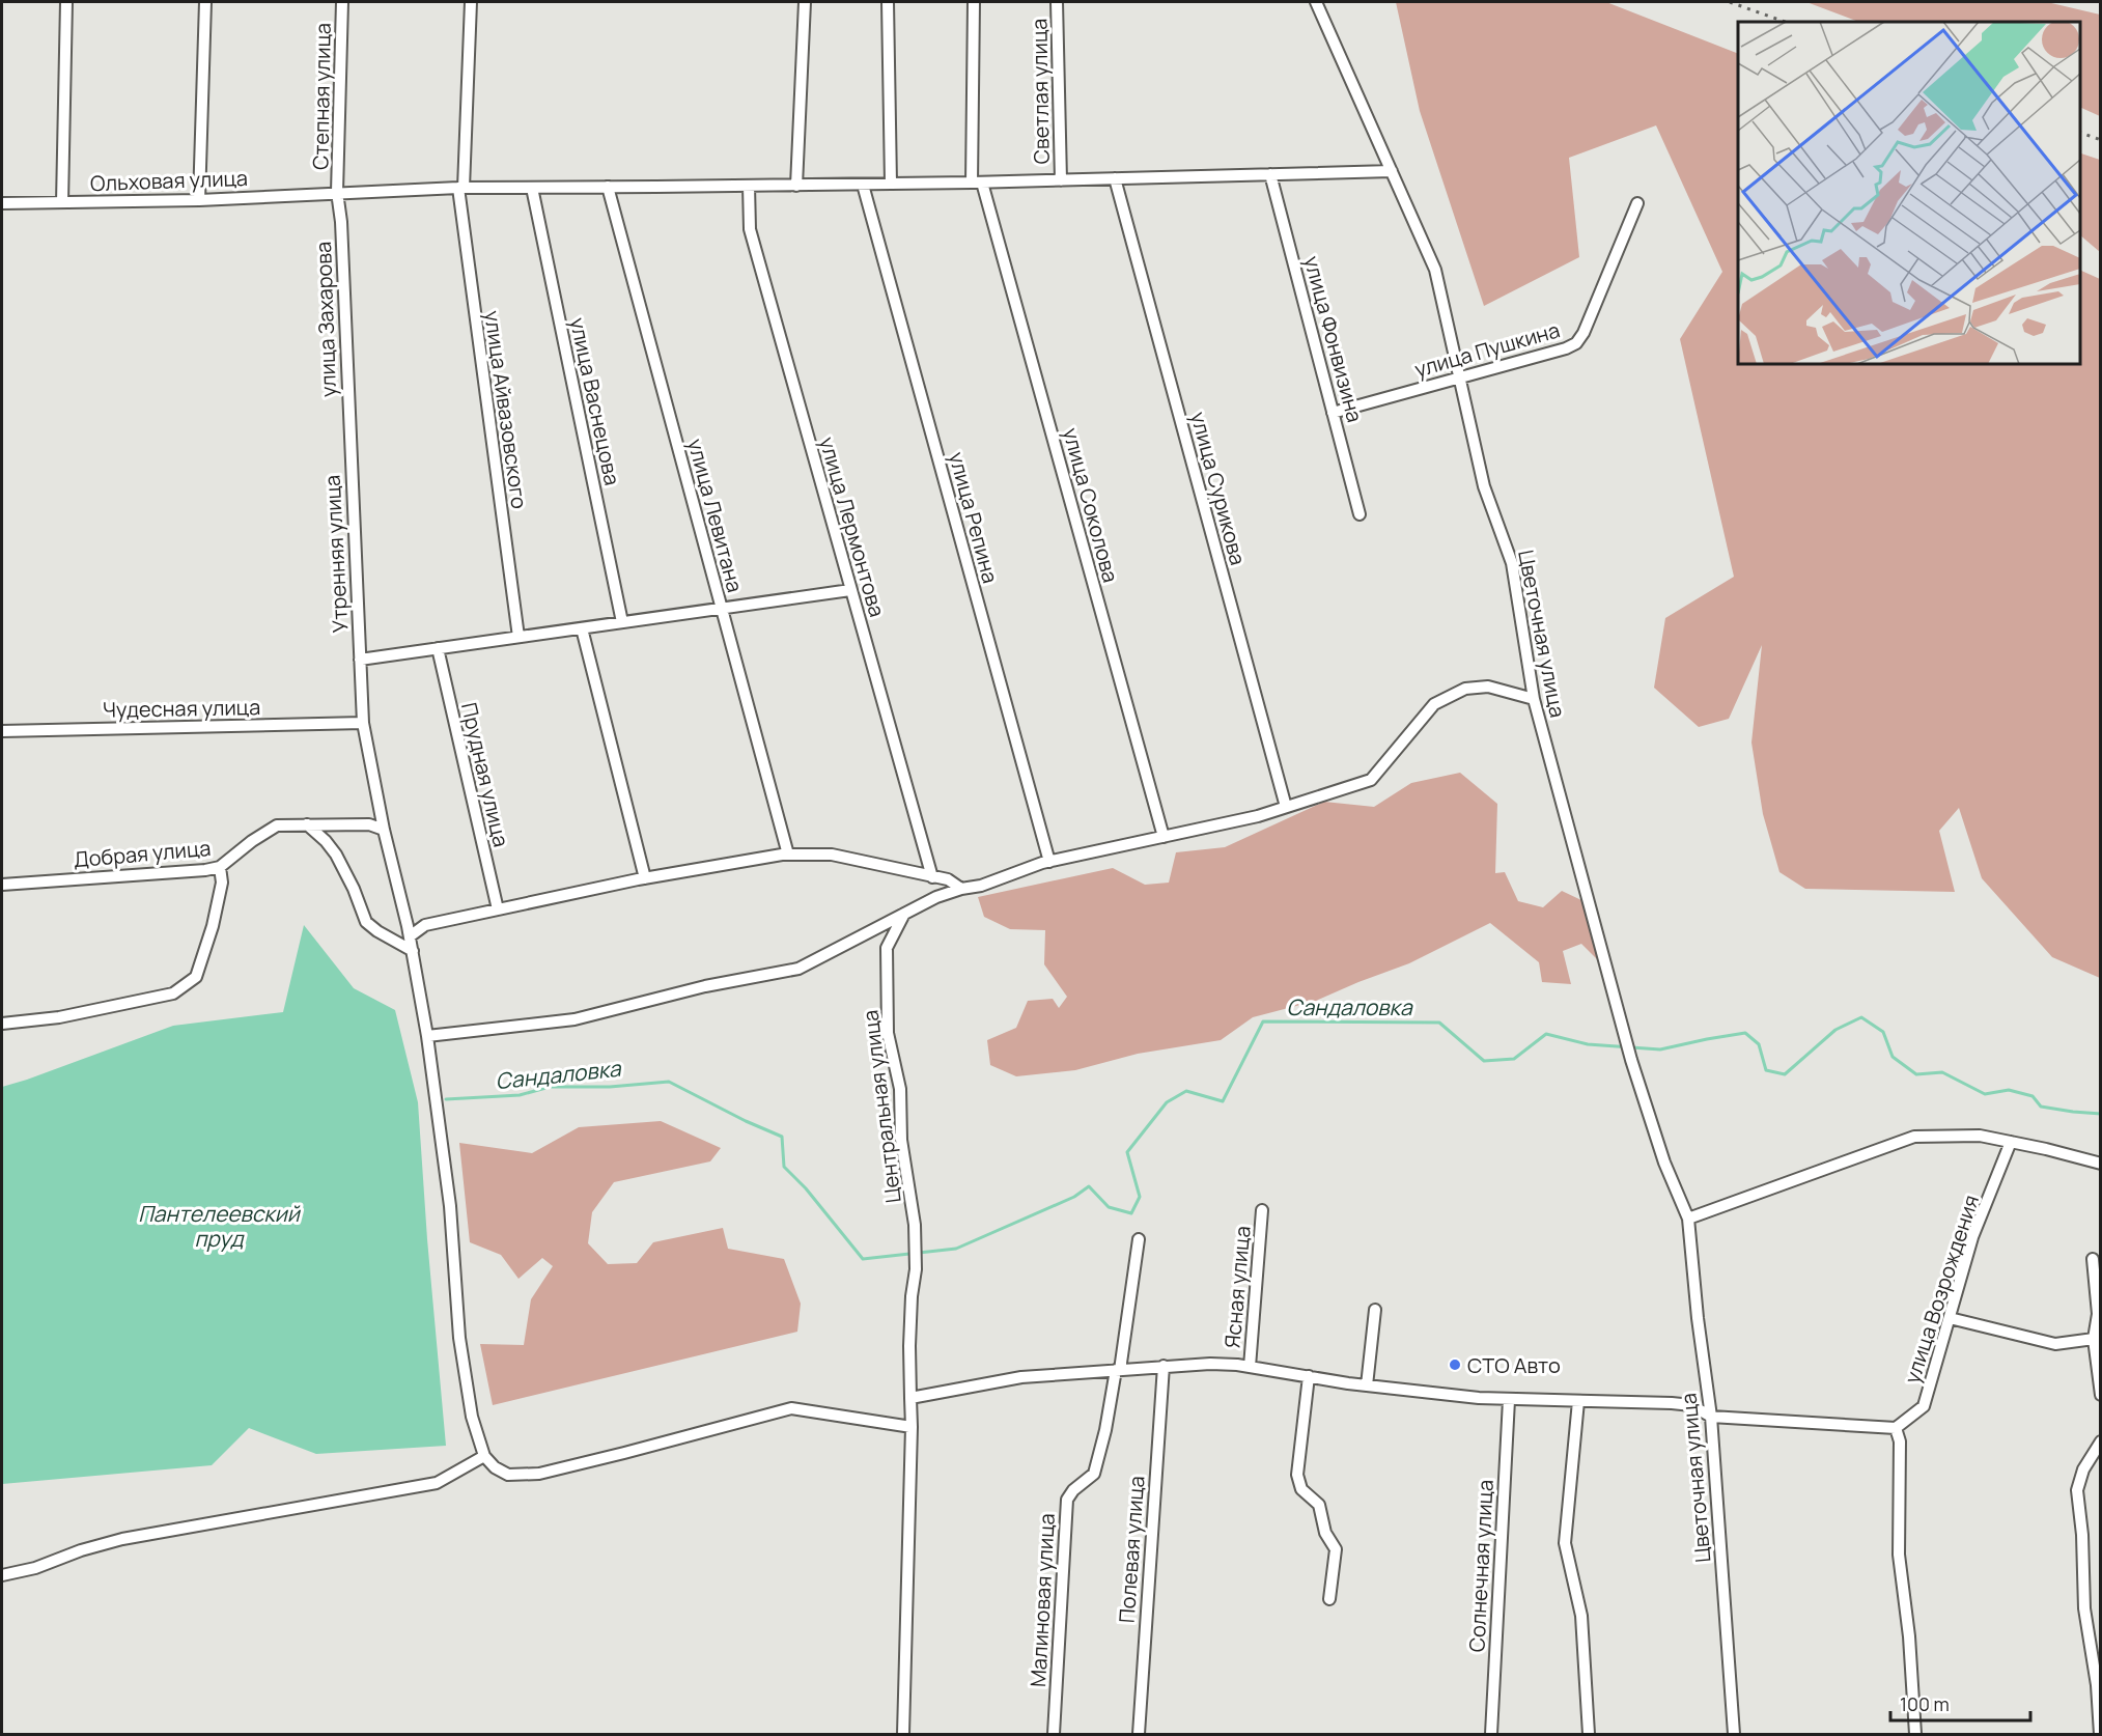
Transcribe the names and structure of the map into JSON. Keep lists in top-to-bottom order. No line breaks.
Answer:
{"streets":{"street":["Светлая улица","Степная улица","Ольховая улица","улица Захарова","улица Фонвизина","улица Пушкина","улица Васнецова","улица Айвазовского","улица Сурикова","улица Соколова","улица Левитана","улица Репина","улица Лермонтова","Утренняя улица","Цветочная улица","Чудесная улица","Прудная улица","Добрая улица","Центральная улица","Ясная улица","улица Возрождения","Полевая улица","Солнечная улица","Малиновая улица"]},"crossings":[["Светлая улица","Ольховая улица"],["Степная улица","Ольховая улица"],["Степная улица","улица Захарова"],["Ольховая улица","улица Захарова"],["Ольховая улица","улица Фонвизина"],["Ольховая улица","улица Васнецова"],["Ольховая улица","улица Айвазовского"],["Ольховая улица","улица Сурикова"],["Ольховая улица","улица Соколова"],["Ольховая улица","улица Левитана"],["Ольховая улица","улица Репина"],["Ольховая улица","улица Лермонтова"],["Ольховая улица","Цветочная улица"],["улица Захарова","Утренняя улица"],["улица Фонвизина","улица Пушкина"],["улица Пушкина","Цветочная улица"],["Утренняя улица","Чудесная улица"],["Утренняя улица","Добрая улица"]],"water":["Сандаловка","Пантелеевский пруд"],"places":["СТО Авто"],"scale_bar":"100 m"}
